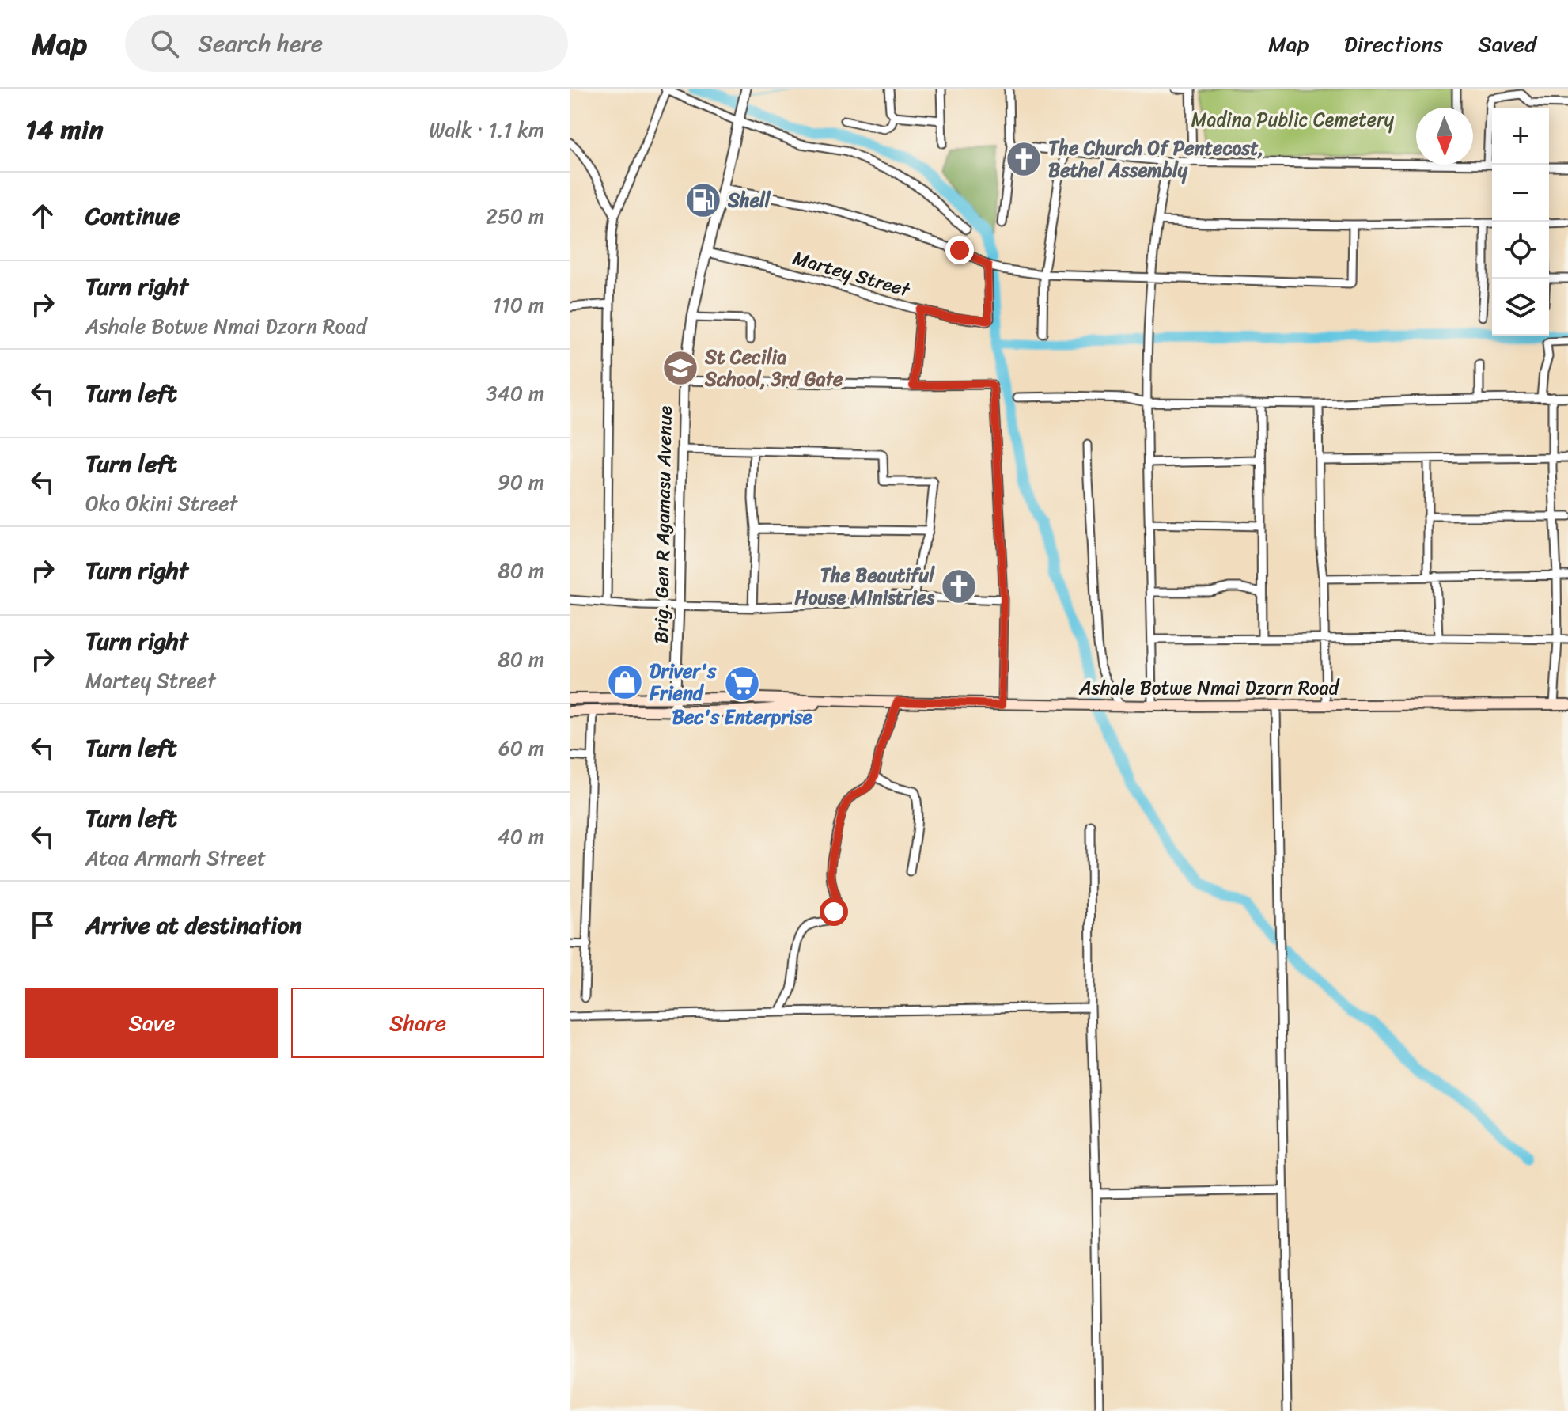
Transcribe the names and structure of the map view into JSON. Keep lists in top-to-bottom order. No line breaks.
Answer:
{"streets":{"main road":["Ashale Botwe Nmai Dzorn Road"],"street":["Martey Street","Brig. Gen R Agamasu Avenue"]},"crossings":[["Martey Street","Brig. Gen R Agamasu Avenue"],["Brig. Gen R Agamasu Avenue","Ashale Botwe Nmai Dzorn Road"]],"parks":["Madina Public Cemetery"],"places":{"church":["The Church Of Pentecost, Bethel Assembly","The Beautiful House Ministries"],"fuel station":["Shell"],"school or university":["St Cecilia School, 3rd Gate"],"shop":["Driver's Friend"],"supermarket":["Bec's Enterprise"]},"north":"bottom","page":{"header":"Map","search":"Search here","nav":["Map","Directions","Saved"],"heading":["14 min","Walk · 1.1 km"],"map_buttons":["+","−"],"list":[["Continue","250 m"],["Turn right","Ashale Botwe Nmai Dzorn Road","110 m"],["Turn left","340 m"],["Turn left","Oko Okini Street","90 m"],["Turn right","80 m"],["Turn right","Martey Street","80 m"],["Turn left","60 m"],["Turn left","Ataa Armarh Street","40 m"],"Arrive at destination"],"buttons":["Save","Share"]}}
